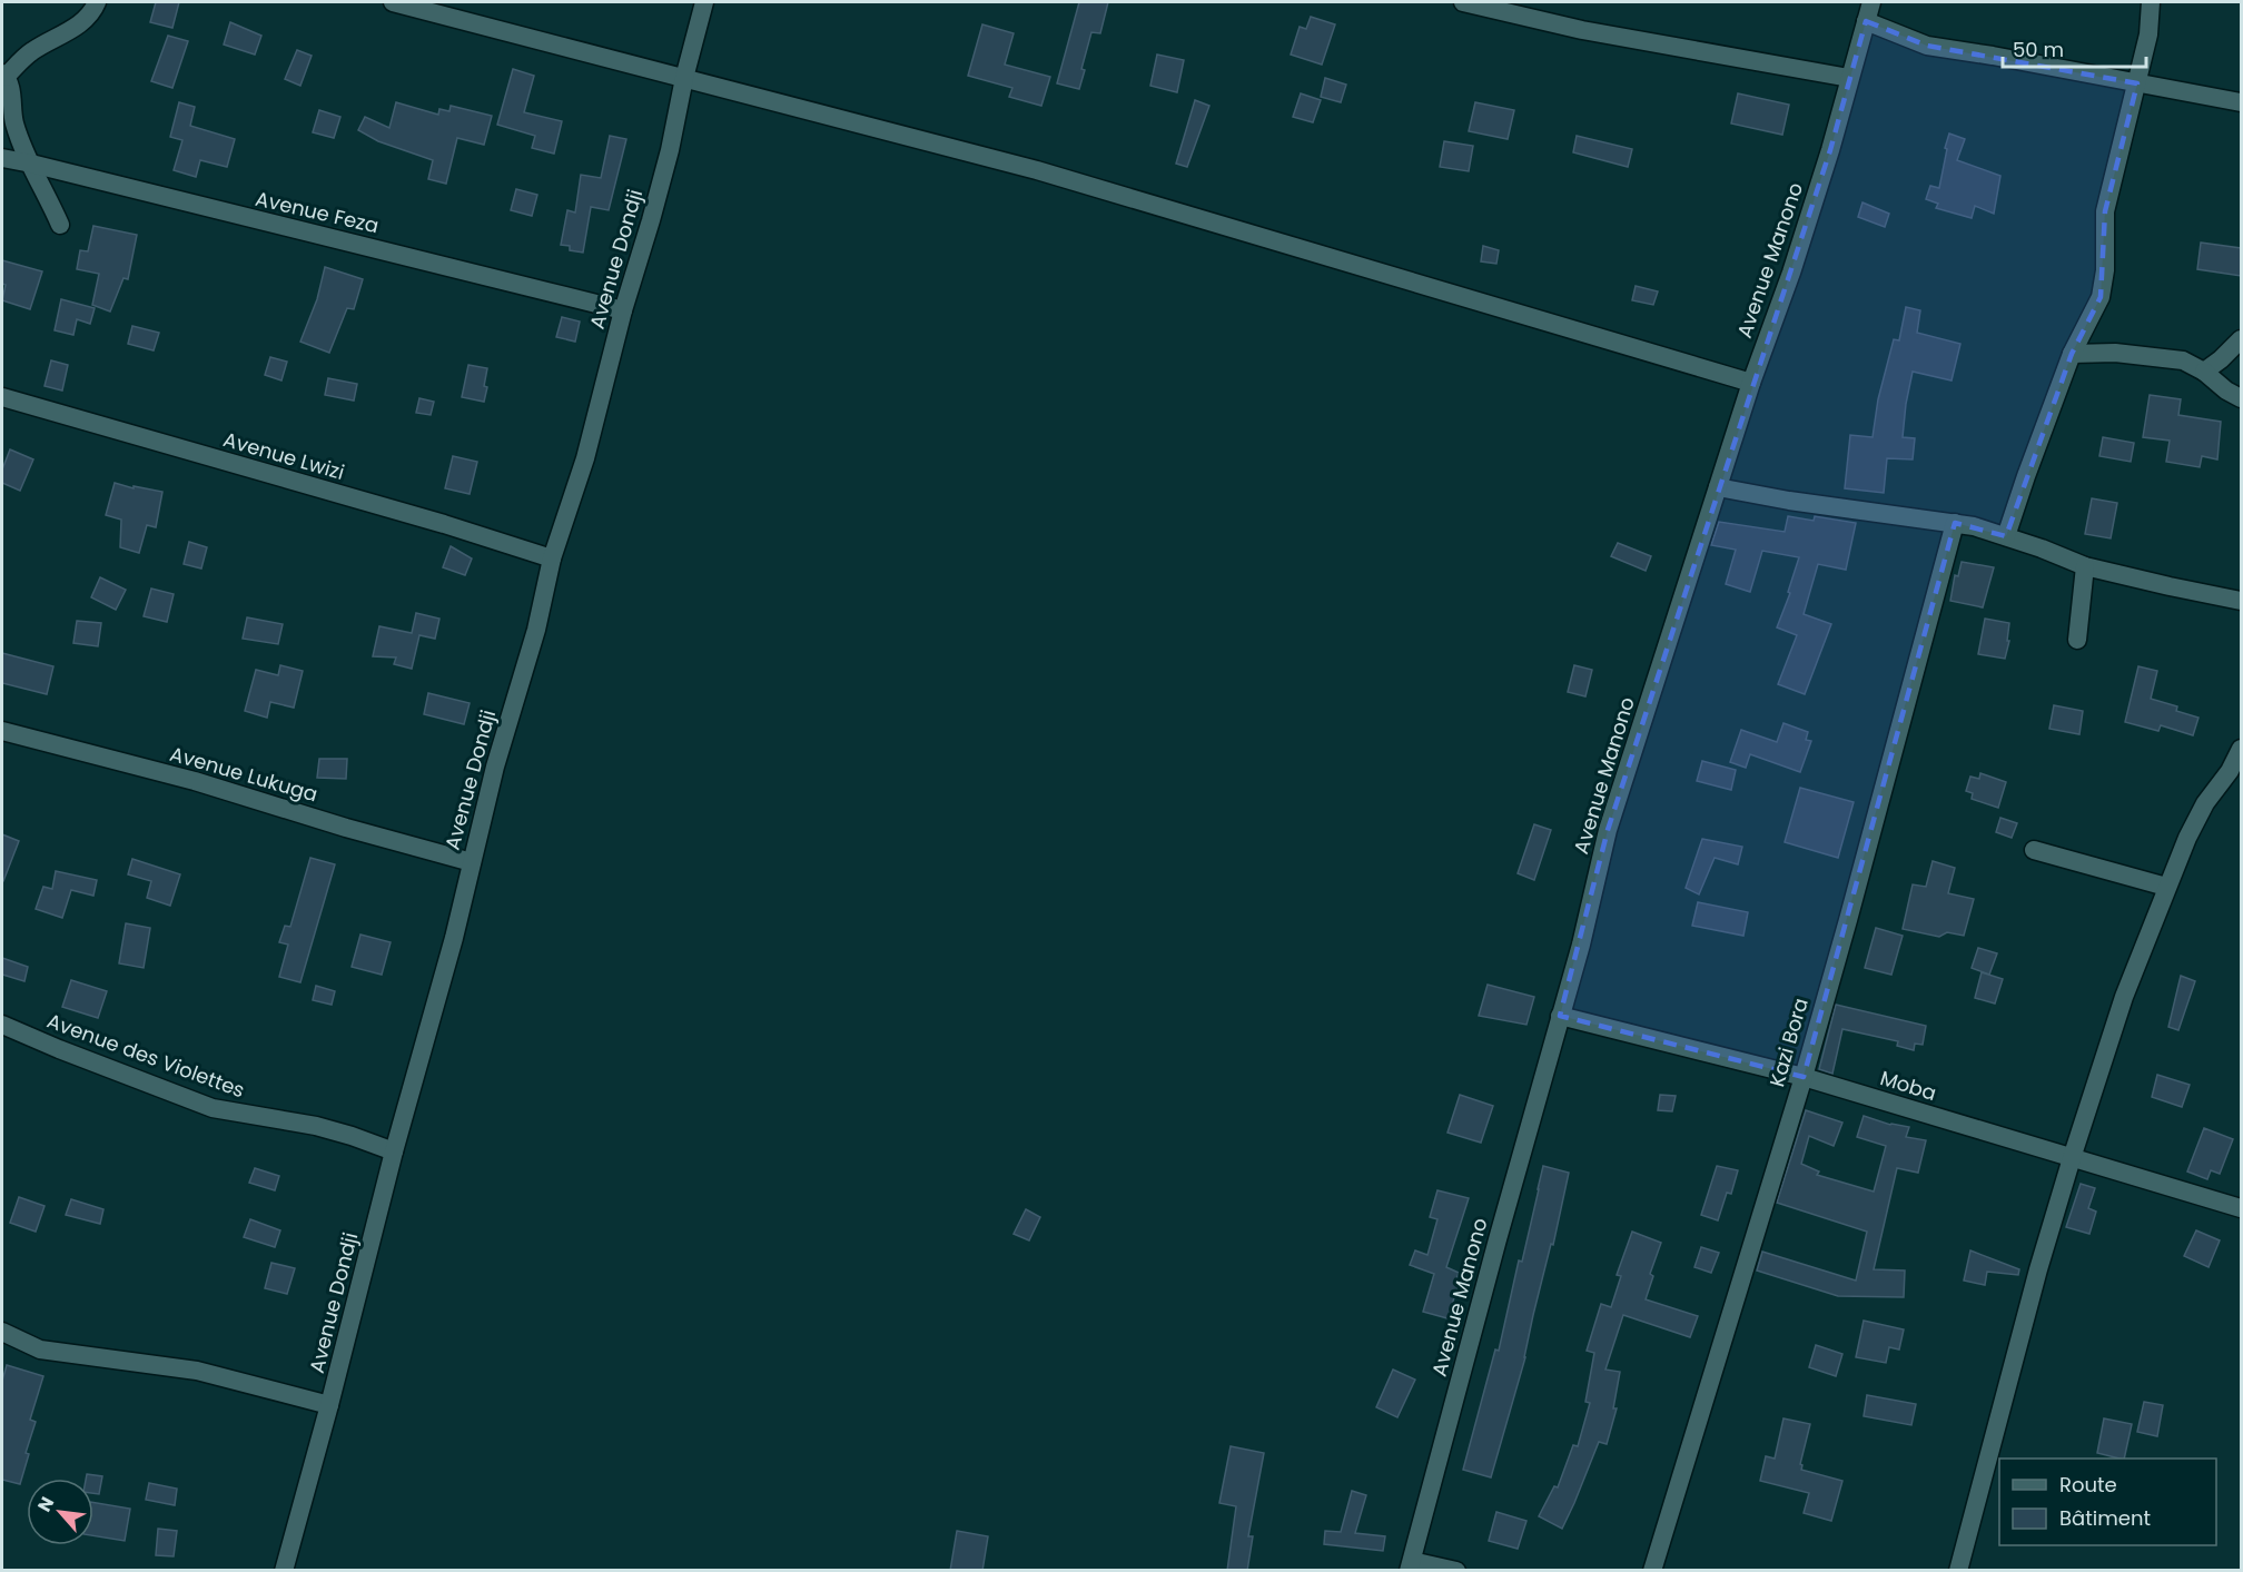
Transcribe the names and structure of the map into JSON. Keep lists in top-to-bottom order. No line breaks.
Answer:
{"streets":{"street":["Avenue Feza","Avenue Dondji","Avenue Manono","Avenue Lwizi","Avenue Lukuga","Kazi Bora","Avenue des Violettes","Moba"]},"crossings":[["Avenue Feza","Avenue Dondji"],["Avenue Dondji","Avenue Lwizi"],["Avenue Dondji","Avenue Lukuga"],["Avenue Dondji","Avenue des Violettes"],["Avenue Manono","Moba"],["Kazi Bora","Moba"]],"legend":["Route","Bâtiment"],"scale_bar":"50 m","north":"top left"}
